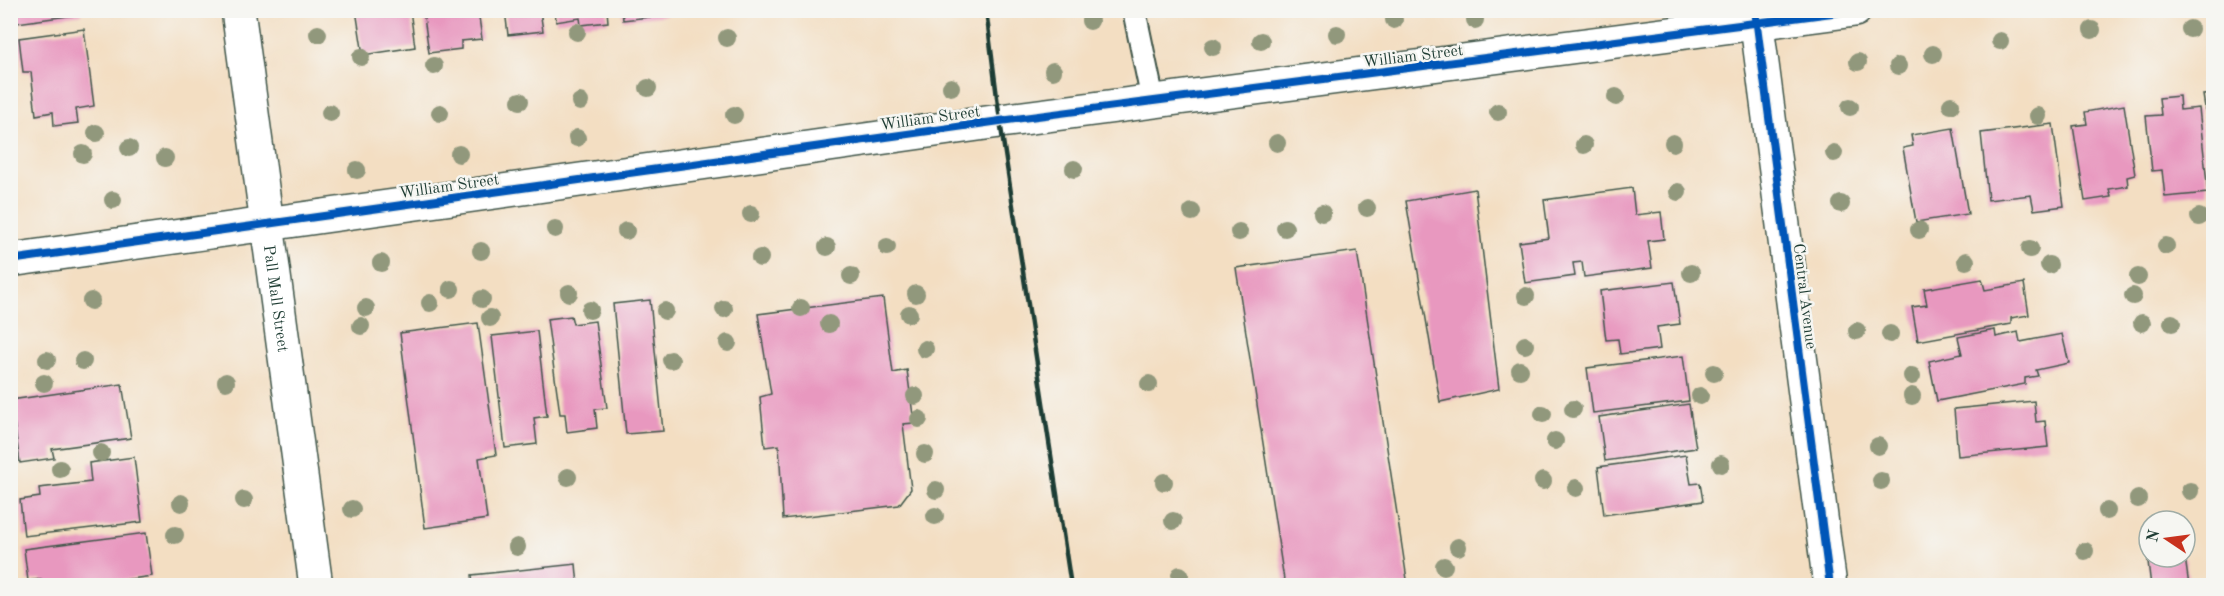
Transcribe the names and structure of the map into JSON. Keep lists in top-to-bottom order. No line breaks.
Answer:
{"streets":{"street":["William Street","Central Avenue","Pall Mall Street"]},"crossings":[["William Street","Central Avenue"],["William Street","Pall Mall Street"]],"north":"left"}
